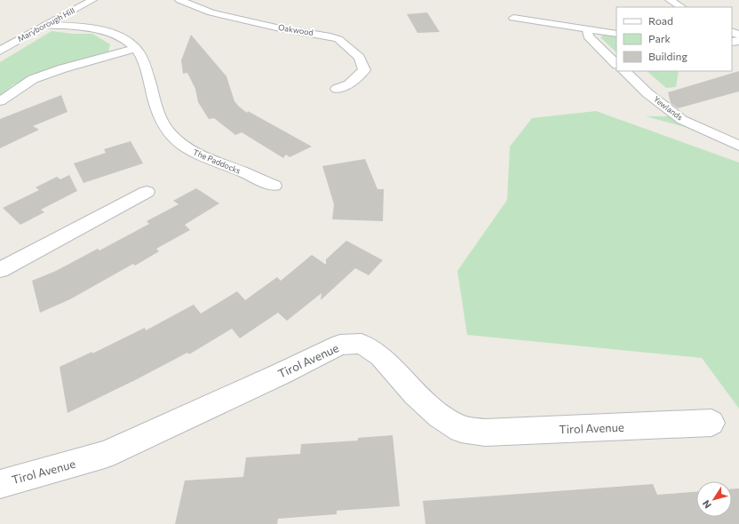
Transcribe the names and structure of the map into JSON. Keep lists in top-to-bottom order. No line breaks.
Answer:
{"streets":{"street":["Maryborough Hill","Oakwood","Yewlands","The Paddocks","Tirol Avenue"]},"crossings":[["Maryborough Hill","The Paddocks"]],"legend":["Road","Park","Building"],"north":"bottom left"}
